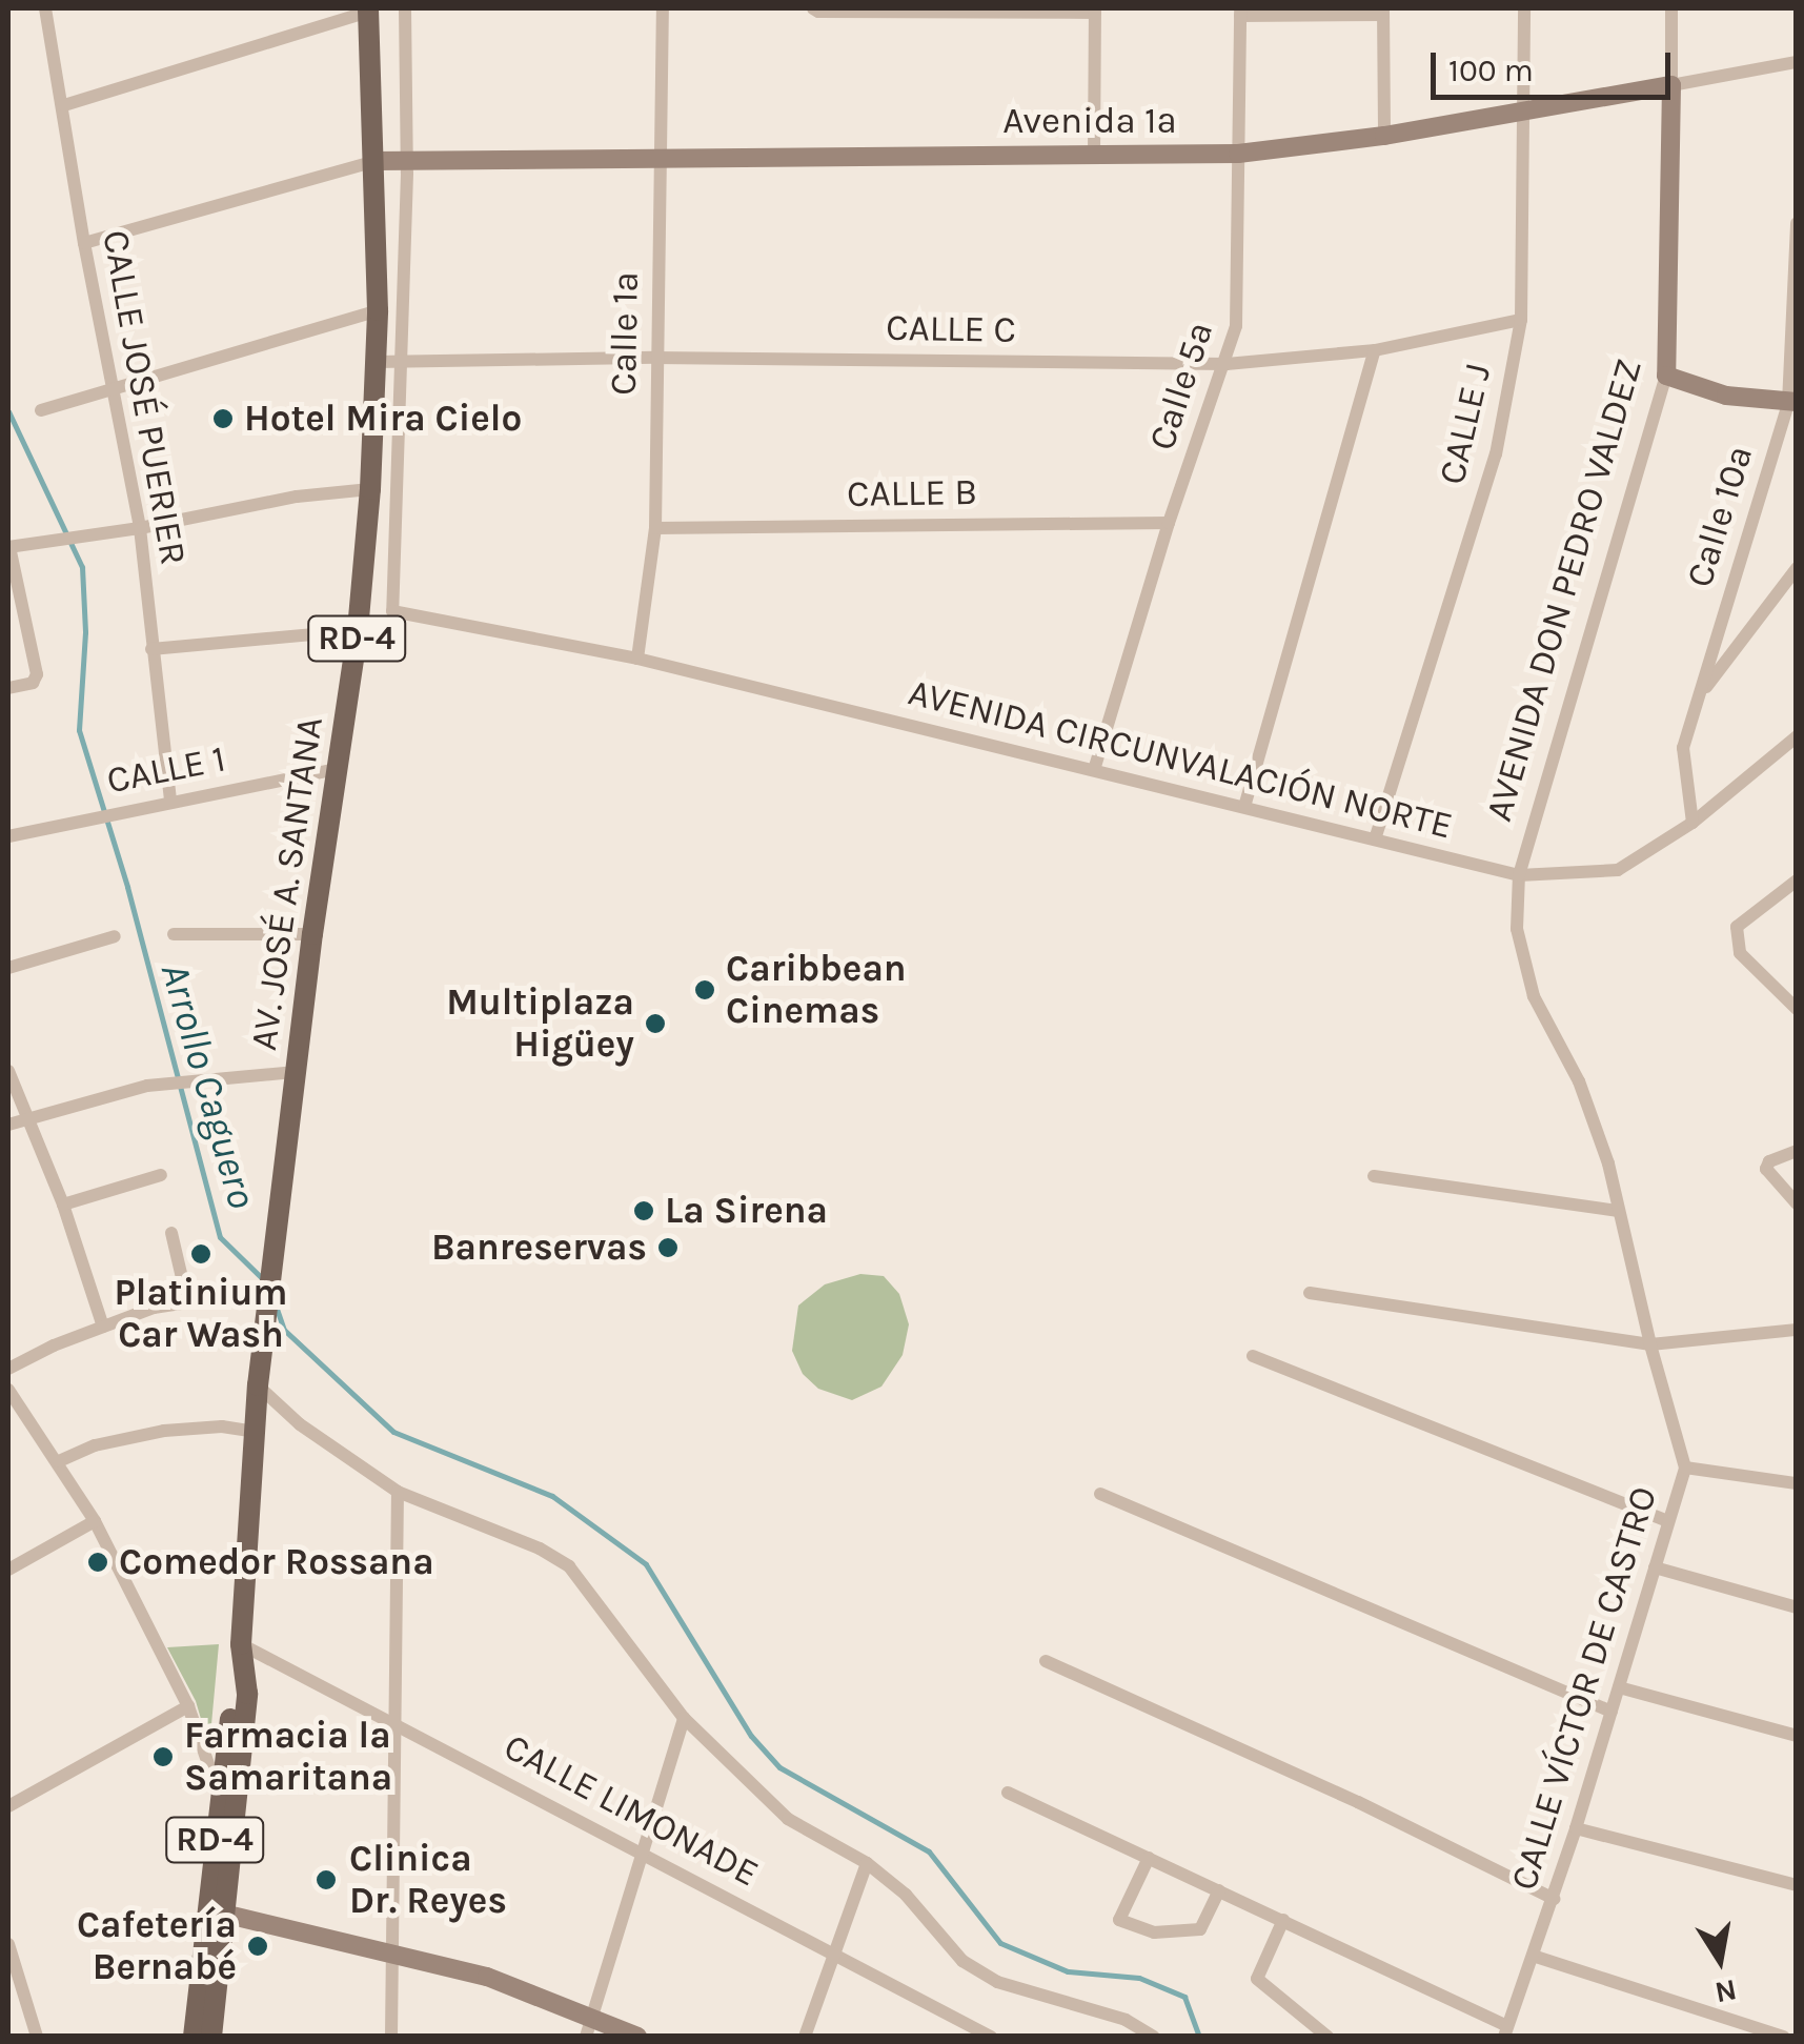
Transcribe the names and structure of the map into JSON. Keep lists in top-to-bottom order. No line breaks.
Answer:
{"streets":{"main road":["RD-4","AV. JOSÉ A. SANTANA"],"street":["Avenida 1ª","CALLE C","Calle 1ª","Calle 5ª","CALLE JOSÉ PUERIER","CALLE J","CALLE B","Calle 10ª","AVENIDA DON PEDRO VALDEZ","AVENIDA CIRCUNVALACIÓN NORTE","CALLE 1","CALLE VÍCTOR DE CASTRO","CALLE LIMONADE"]},"crossings":[["Avenida 1ª","Calle 1ª"],["Avenida 1ª","Calle 5ª"],["Avenida 1ª","CALLE J"],["Avenida 1ª","AVENIDA DON PEDRO VALDEZ"],["Avenida 1ª","AV. JOSÉ A. SANTANA"],["CALLE C","Calle 1ª"],["CALLE C","Calle 5ª"],["CALLE C","CALLE J"],["CALLE C","AVENIDA CIRCUNVALACIÓN NORTE"],["CALLE C","AV. JOSÉ A. SANTANA"],["Calle 1ª","CALLE B"],["Calle 1ª","AVENIDA CIRCUNVALACIÓN NORTE"],["Calle 5ª","CALLE B"],["Calle 5ª","AVENIDA CIRCUNVALACIÓN NORTE"],["CALLE JOSÉ PUERIER","CALLE 1"],["CALLE J","AVENIDA CIRCUNVALACIÓN NORTE"],["Calle 10ª","AVENIDA CIRCUNVALACIÓN NORTE"],["AVENIDA DON PEDRO VALDEZ","AVENIDA CIRCUNVALACIÓN NORTE"],["AVENIDA DON PEDRO VALDEZ","CALLE VÍCTOR DE CASTRO"],["RD-4","AV. JOSÉ A. SANTANA"],["RD-4","CALLE LIMONADE"],["AVENIDA CIRCUNVALACIÓN NORTE","CALLE VÍCTOR DE CASTRO"],["CALLE 1","AV. JOSÉ A. SANTANA"]],"water":["Arrollo Caguero"],"places":["Hotel Mira Cielo","Caribbean Cinemas","Multiplaza Higüey","La Sirena","Banreservas","Platinium Car Wash","Comedor Rossana","Farmacia la Samaritana","Clinica Dr. Reyes","Cafetería Bernabé"],"scale_bar":"100 m","north":"bottom"}
